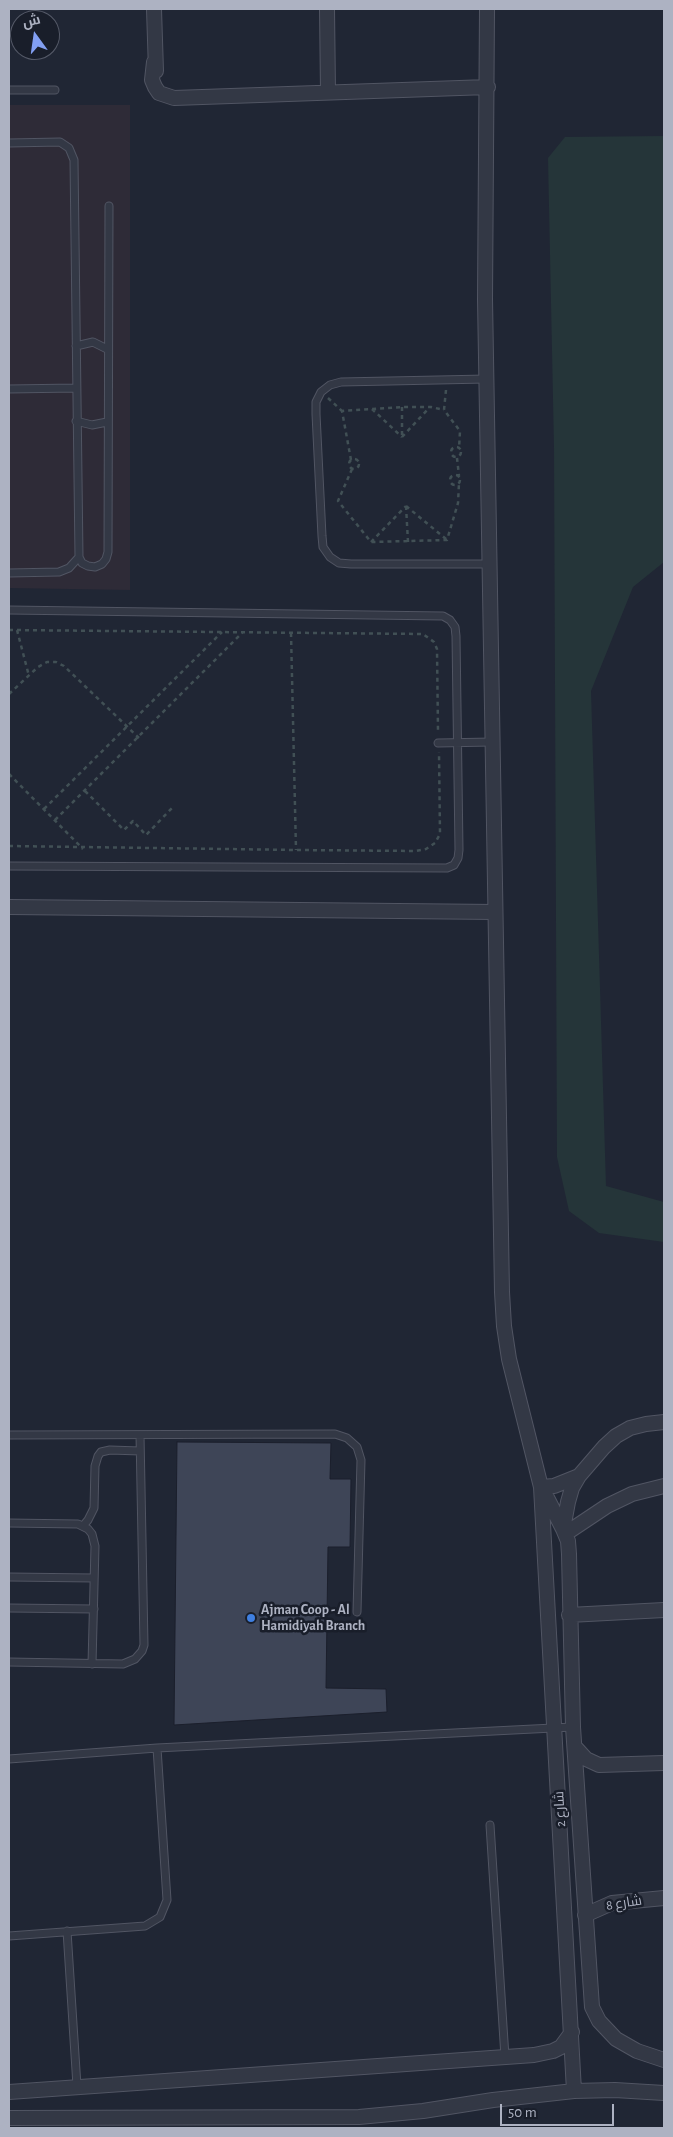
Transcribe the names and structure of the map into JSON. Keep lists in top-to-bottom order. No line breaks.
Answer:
{"streets":{"street":["شارع 2","شارع 8"]},"crossings":[["شارع 2","شارع 8"]],"places":["Ajman Coop - Al Hamidiyah Branch"],"scale_bar":"50 m","north":"top"}
